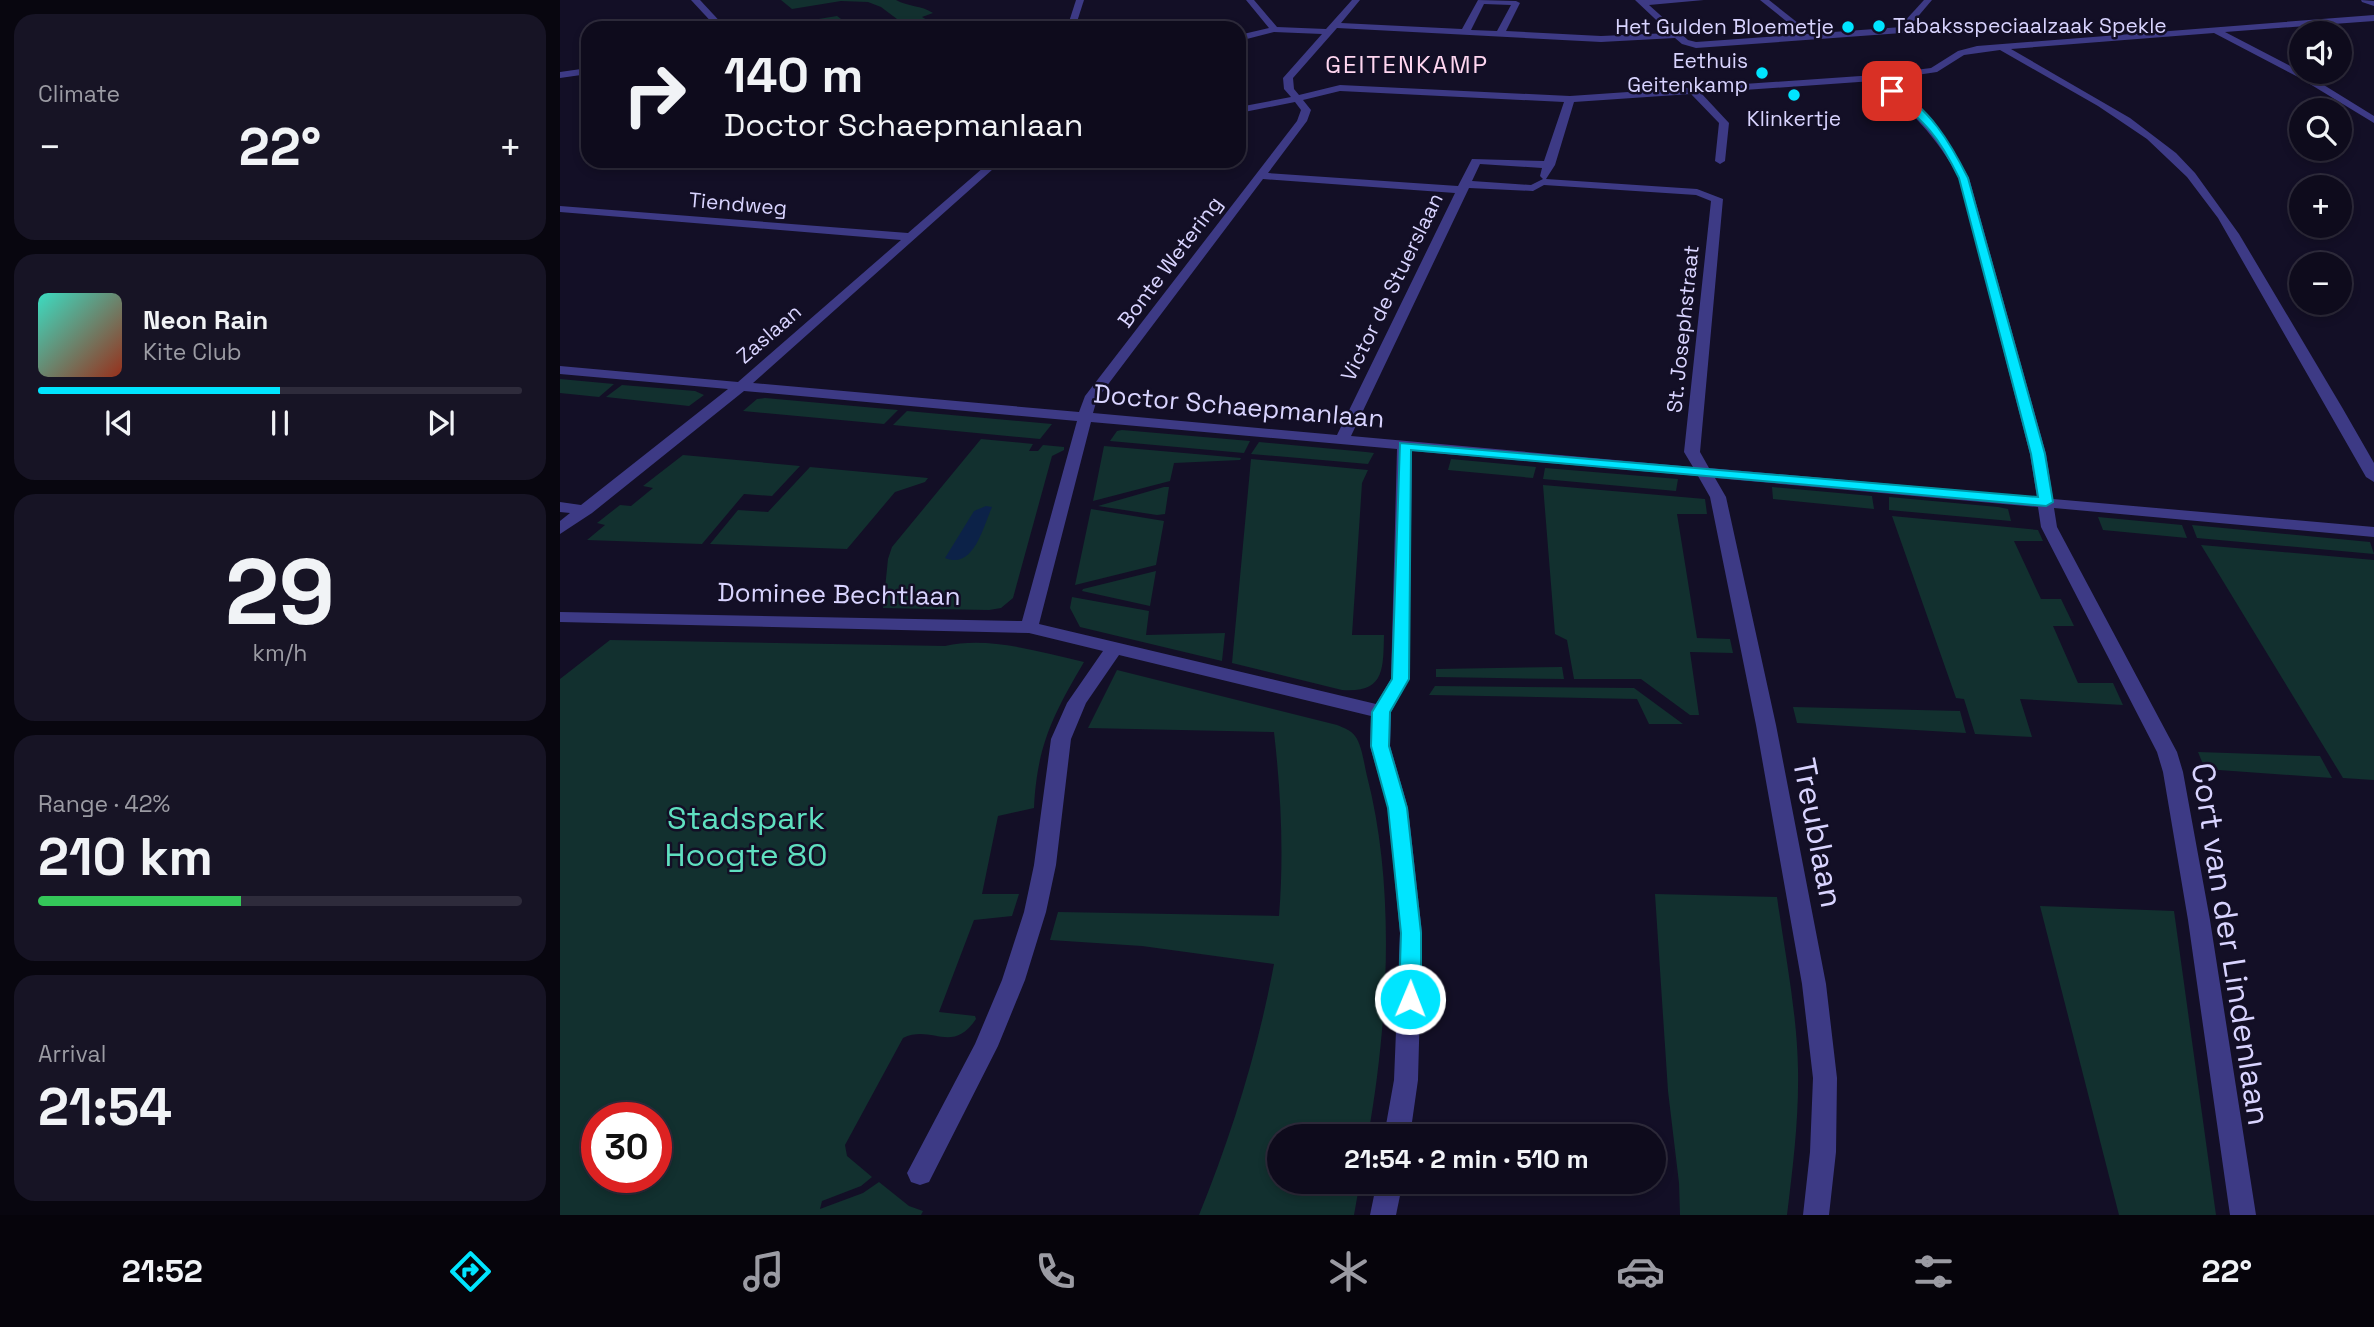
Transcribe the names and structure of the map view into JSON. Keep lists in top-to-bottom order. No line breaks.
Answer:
{"streets":{"street":["Tiendweg","Bonte Wetering","Victor de Stuerslaan","St. Josephstraat","Zaslaan","Doctor Schaepmanlaan","Dominee Bechtlaan","Treublaan","Cort van der Lindenlaan"]},"crossings":[["Tiendweg","Zaslaan"],["Bonte Wetering","Doctor Schaepmanlaan"],["Bonte Wetering","Dominee Bechtlaan"],["Victor de Stuerslaan","Doctor Schaepmanlaan"],["St. Josephstraat","Doctor Schaepmanlaan"],["St. Josephstraat","Treublaan"],["Zaslaan","Doctor Schaepmanlaan"],["Doctor Schaepmanlaan","Treublaan"],["Doctor Schaepmanlaan","Cort van der Lindenlaan"]],"districts":["GEITENKAMP"],"parks":["Stadspark Hoogte 80"],"places":["Tabaksspeciaalzaak Spekle","Het Gulden Bloemetje","Eethuis Geitenkamp","Klinkertje"],"page":{"tile":["Climate",["29","km/h"],["Range · 42%","210 km"],["Arrival","21:54"]],"map_buttons":["+","−"],"turn":["140 m","Doctor Schaepmanlaan"],"heat":["−","22°","+"],"song":["Neon Rain","Kite Club"],"limit":"30","trip":"21:54 · 2 min · 510 m","tabs":["21:52","22°"]}}
